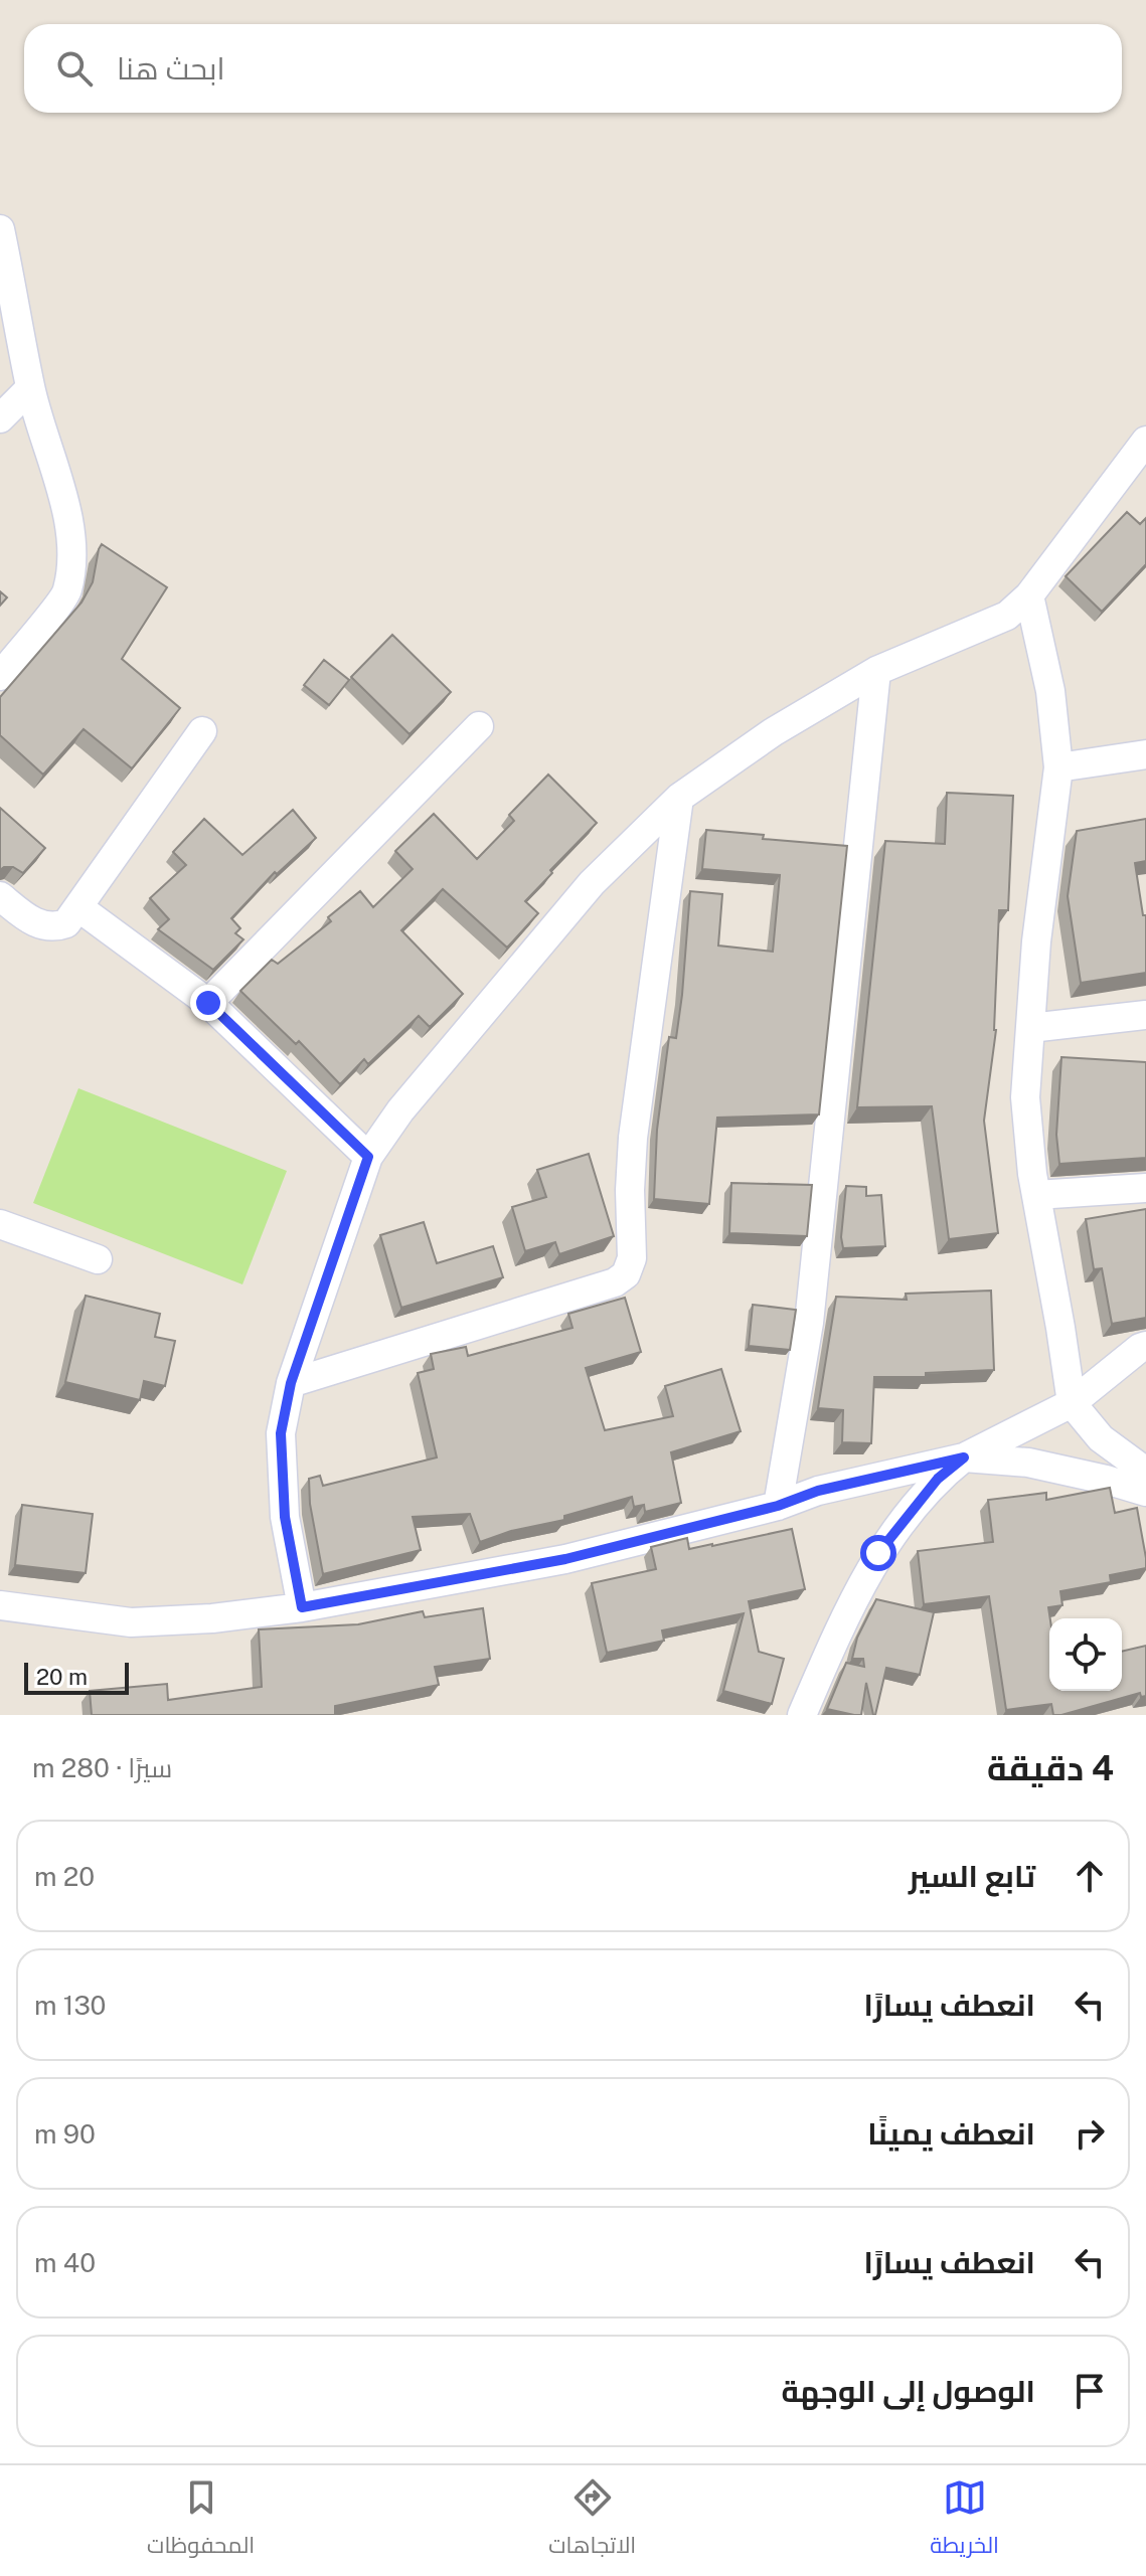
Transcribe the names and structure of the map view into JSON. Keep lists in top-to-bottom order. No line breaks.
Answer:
{"scale_bar":"20 m","page":{"search":"ابحث هنا","scale":"20 m","heading":["4 دقيقة","سيرًا · 280 m"],"list":[["تابع السير","20 m"],["انعطف يسارًا","130 m"],["انعطف يمينًا","90 m"],["انعطف يسارًا","40 m"],"الوصول إلى الوجهة"],"nav":["الخريطة","الاتجاهات","المحفوظات"]}}
